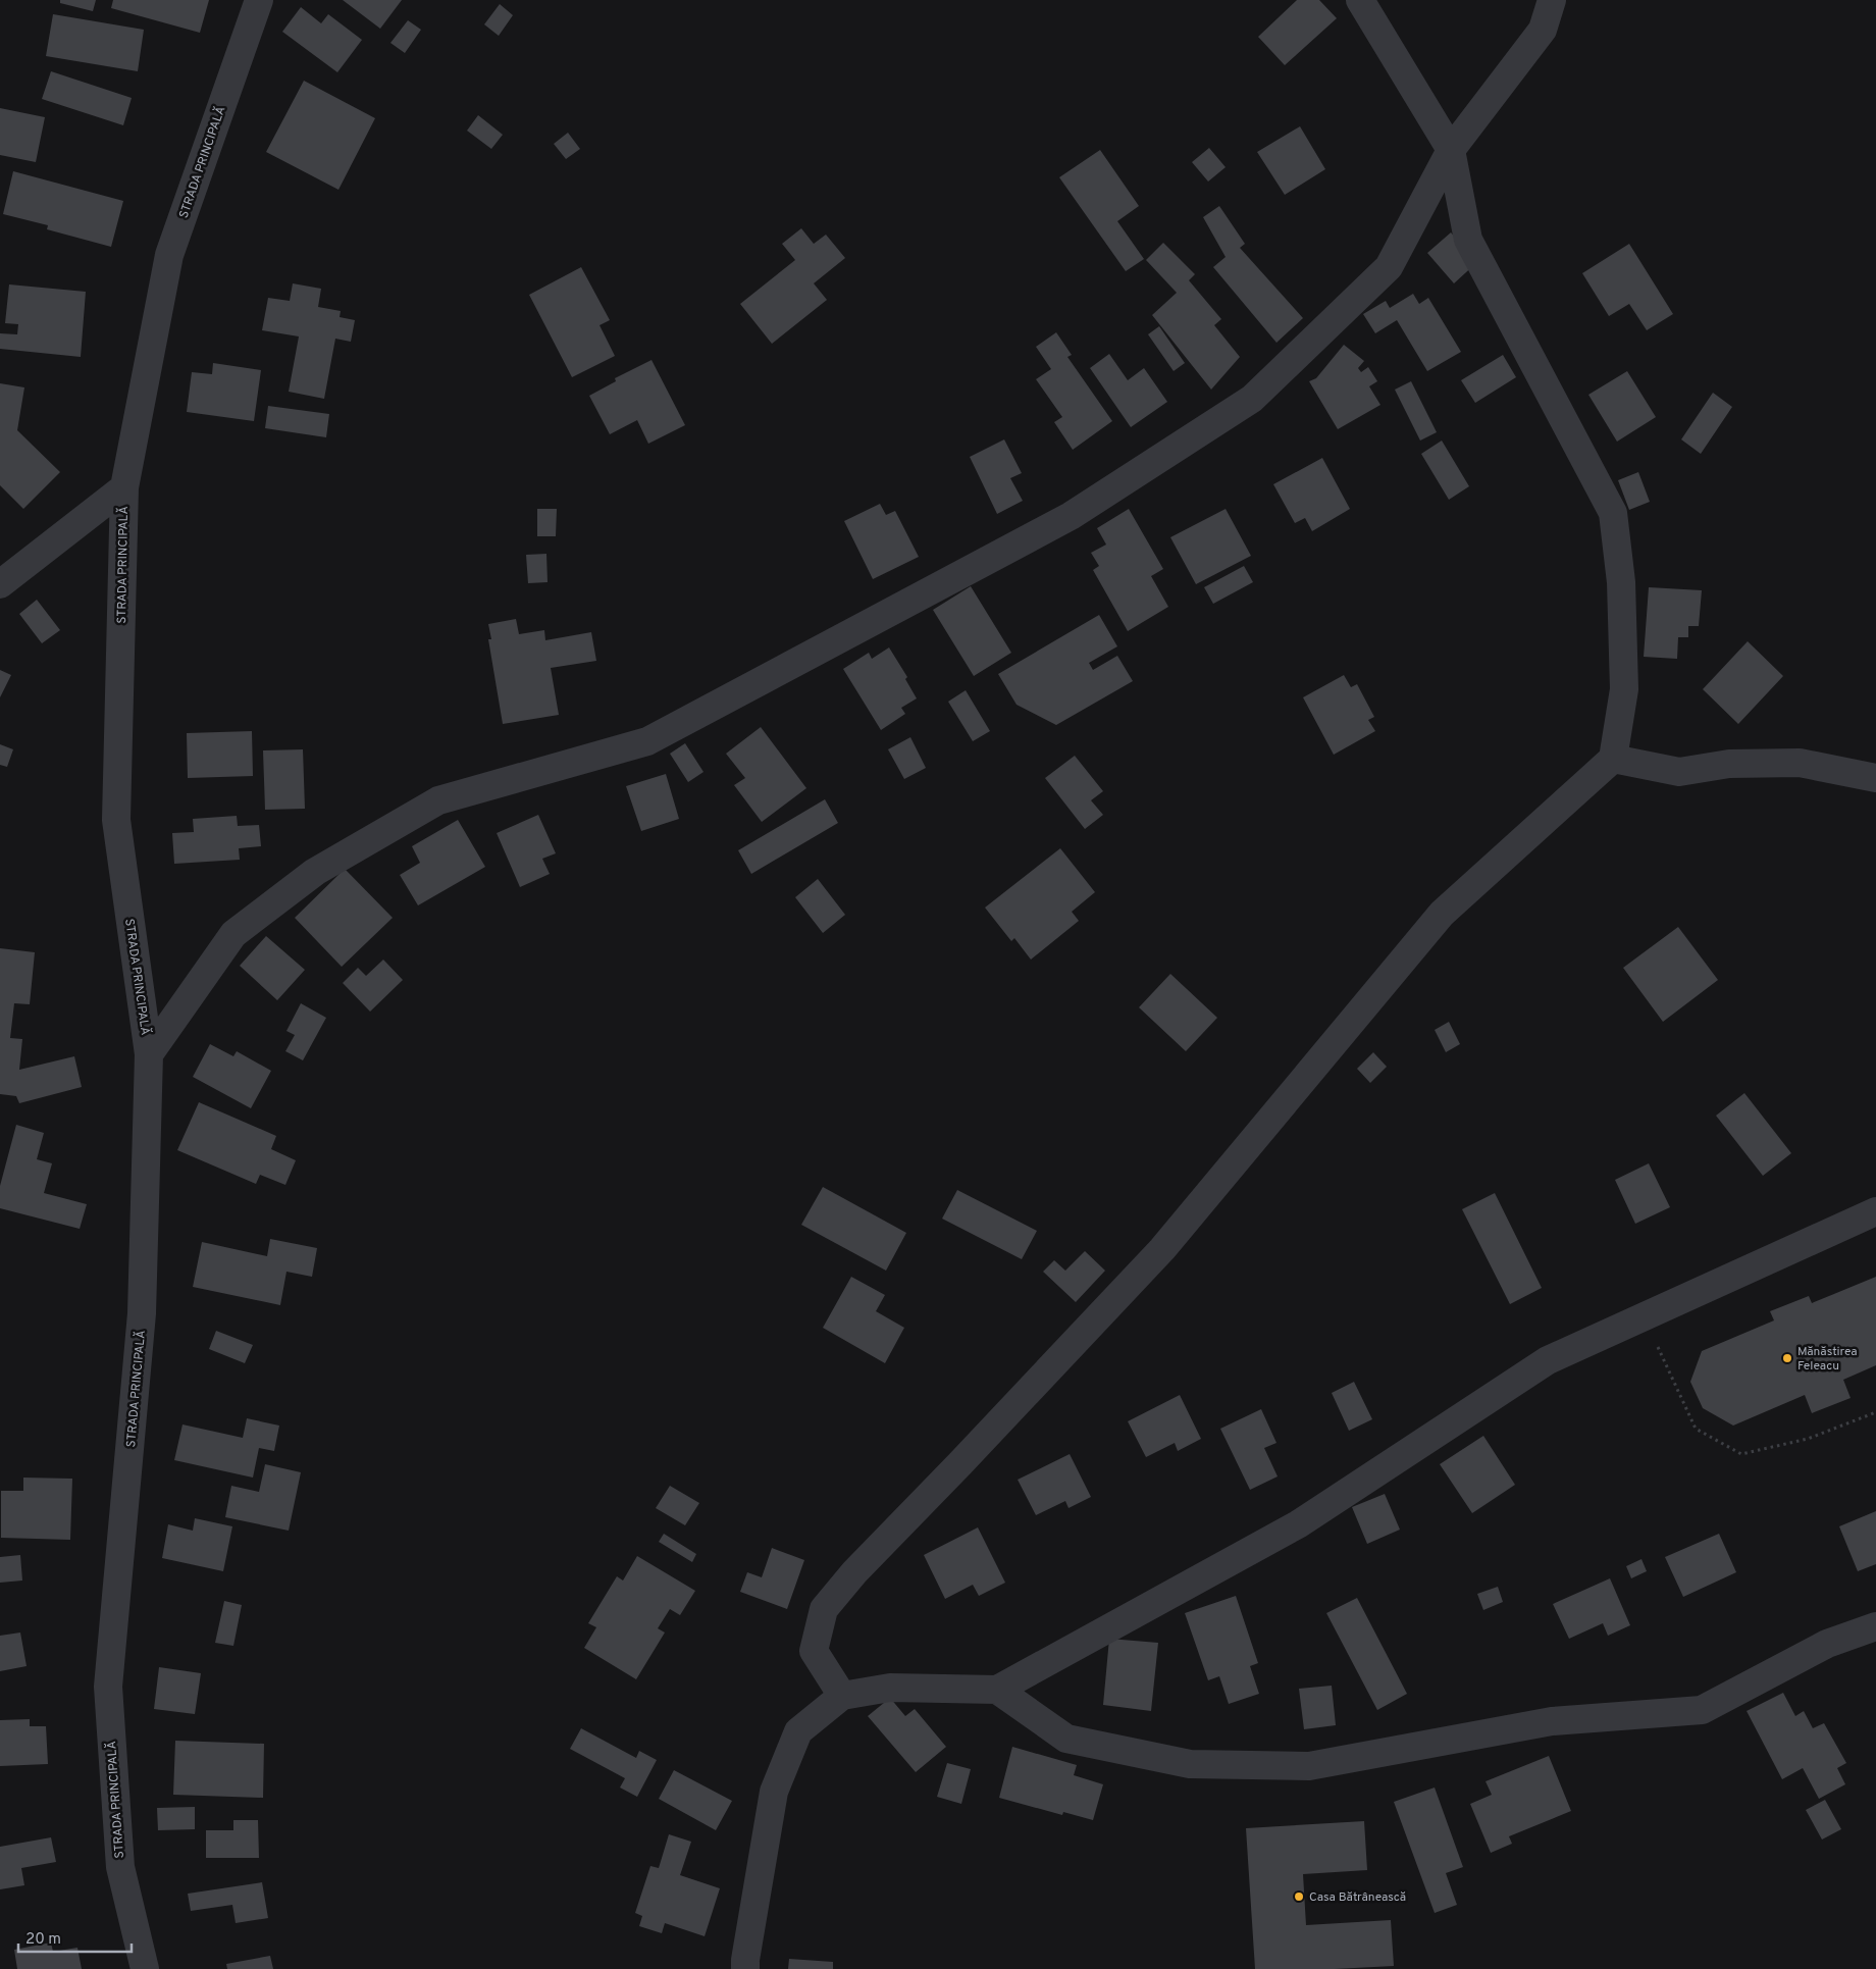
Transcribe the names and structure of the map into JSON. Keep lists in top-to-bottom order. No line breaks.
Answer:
{"streets":{"street":["STRADA PRINCIPALĂ"]},"places":["Mănăstirea Feleacu","Casa Bătrânească"],"scale_bar":"20 m"}
